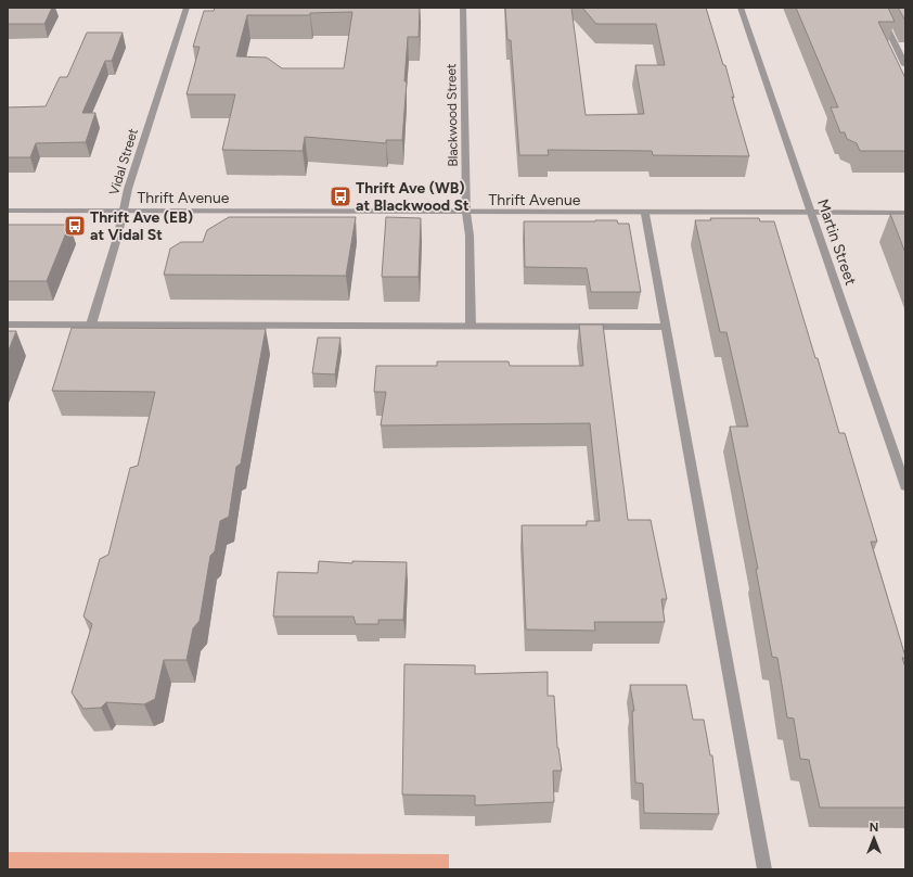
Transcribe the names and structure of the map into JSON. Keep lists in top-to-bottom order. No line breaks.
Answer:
{"streets":{"street":["Blackwood Street","Vidal Street","Thrift Avenue","Martin Street"]},"crossings":[["Blackwood Street","Thrift Avenue"],["Vidal Street","Thrift Avenue"],["Thrift Avenue","Martin Street"]],"places":{"bus stop":["Thrift Ave (WB) at Blackwood St","Thrift Ave (EB) at Vidal St"]},"north":"top"}
